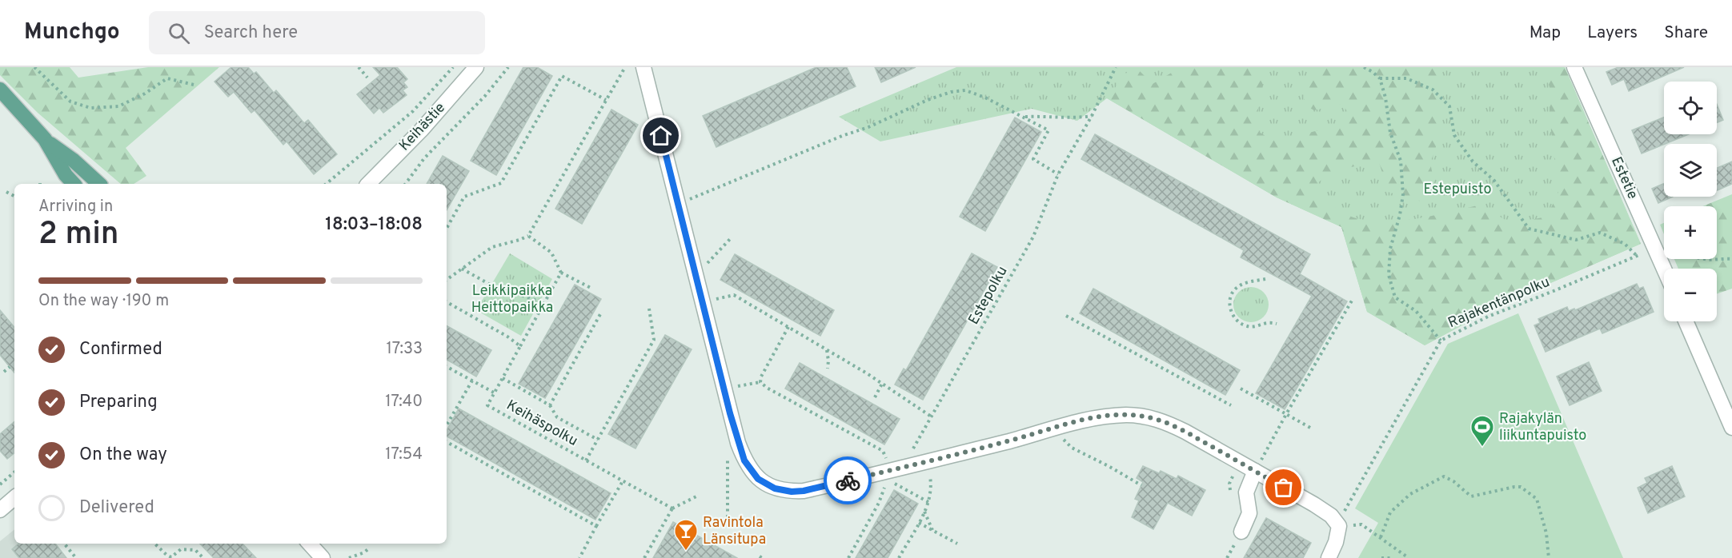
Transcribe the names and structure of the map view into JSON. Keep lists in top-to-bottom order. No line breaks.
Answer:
{"streets":{"street":["Keihästie","Estetie"],"path":["Estepolku","Rajakentänpolku","Keihäspolku"]},"crossings":[["Estetie","Rajakentänpolku"]],"parks":["Estepuisto","Leikkipaikka Heittopaikka"],"places":{"sports":["Rajakylän liikuntapuisto"],"bar":["Ravintola Länsitupa"]},"page":{"header":"Munchgo","search":"Search here","nav":["Map","Layers","Share"],"map_buttons":["+","−"],"heading":["2 min","Arriving in","18:03–18:08"],"bar":"On the way · 190 m","list":[["Confirmed","17:33"],["Preparing","17:40"],["On the way","17:54"],"Delivered"]}}
